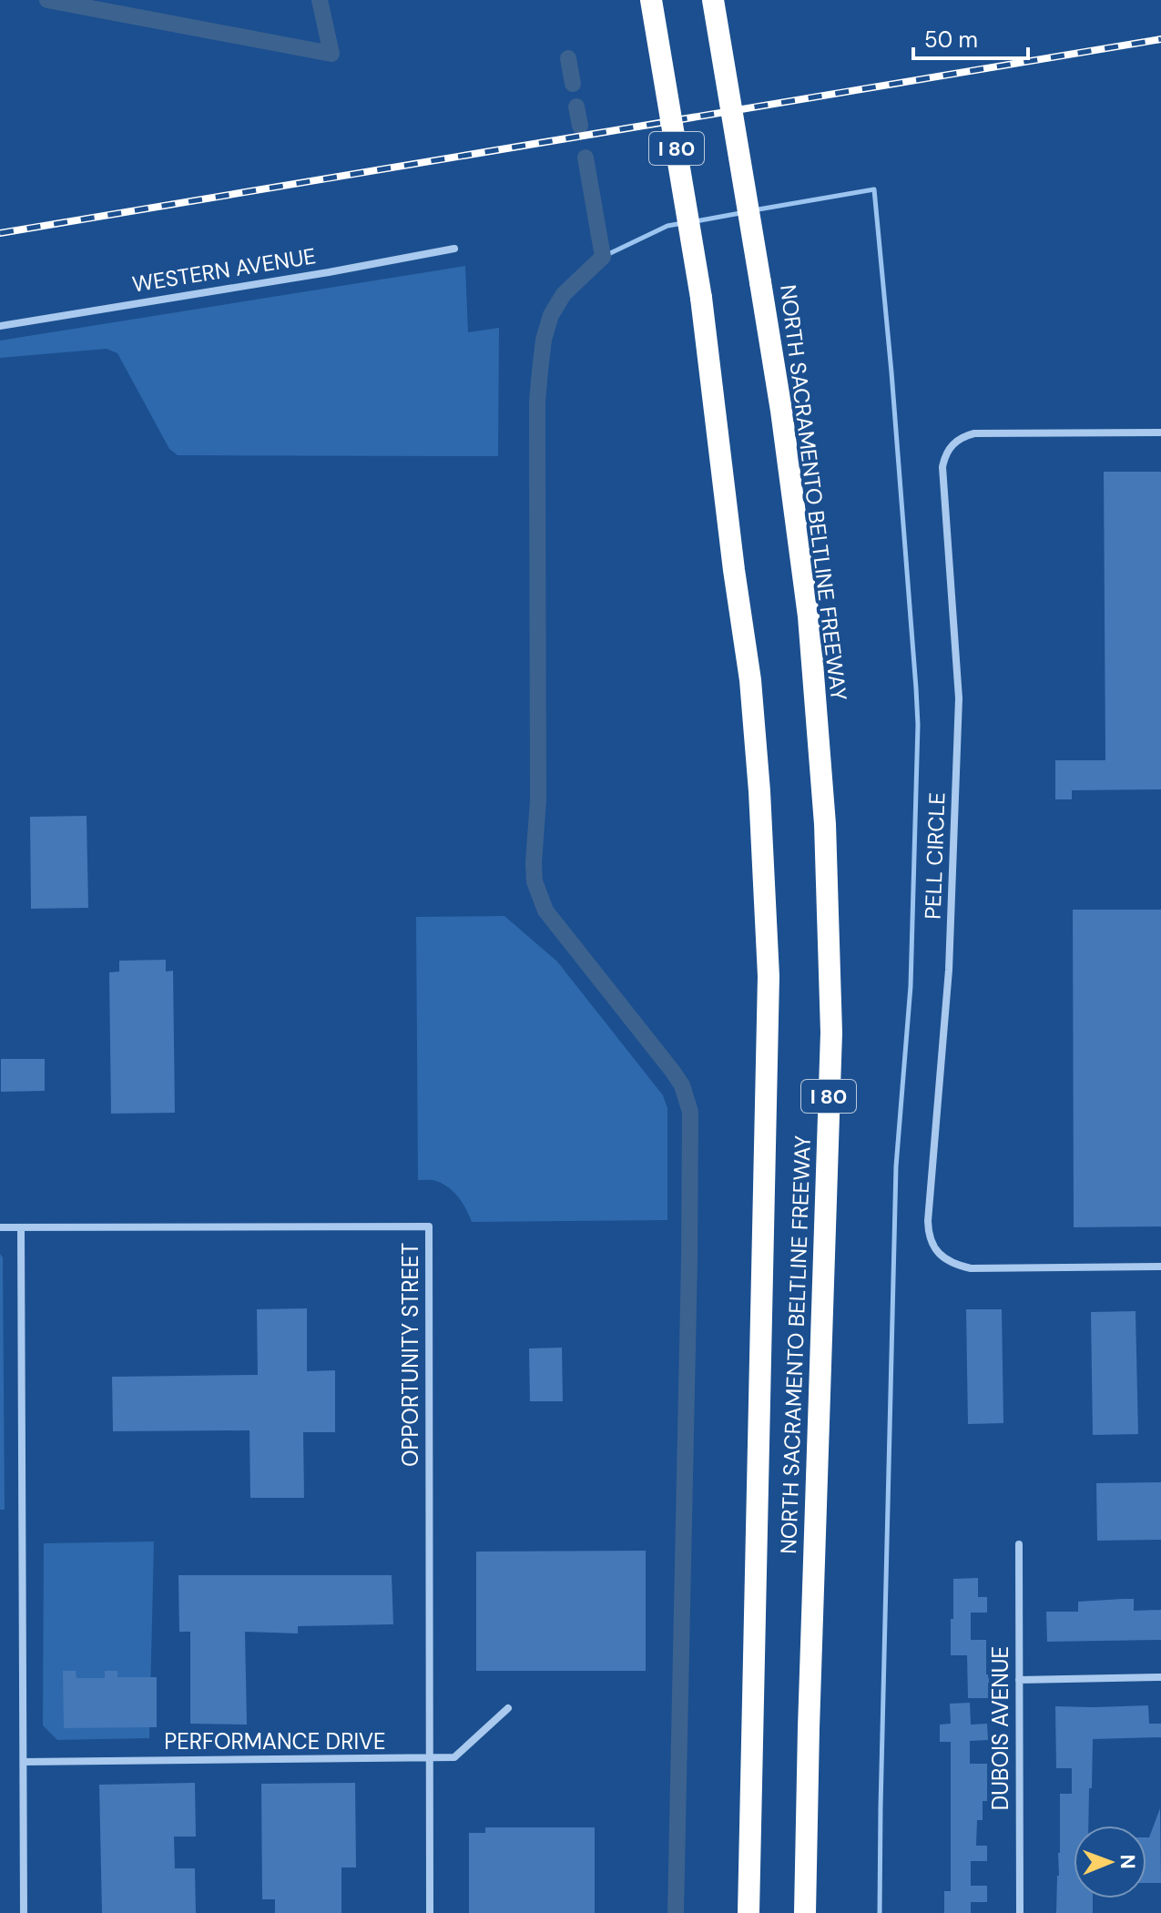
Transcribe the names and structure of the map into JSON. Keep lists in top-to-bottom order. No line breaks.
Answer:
{"streets":{"highway":["I 80","NORTH SACRAMENTO BELTLINE FREEWAY"],"street":["WESTERN AVENUE","PELL CIRCLE","OPPORTUNITY STREET","DUBOIS AVENUE","PERFORMANCE DRIVE"]},"crossings":[["OPPORTUNITY STREET","PERFORMANCE DRIVE"]],"scale_bar":"50 m","north":"right"}
